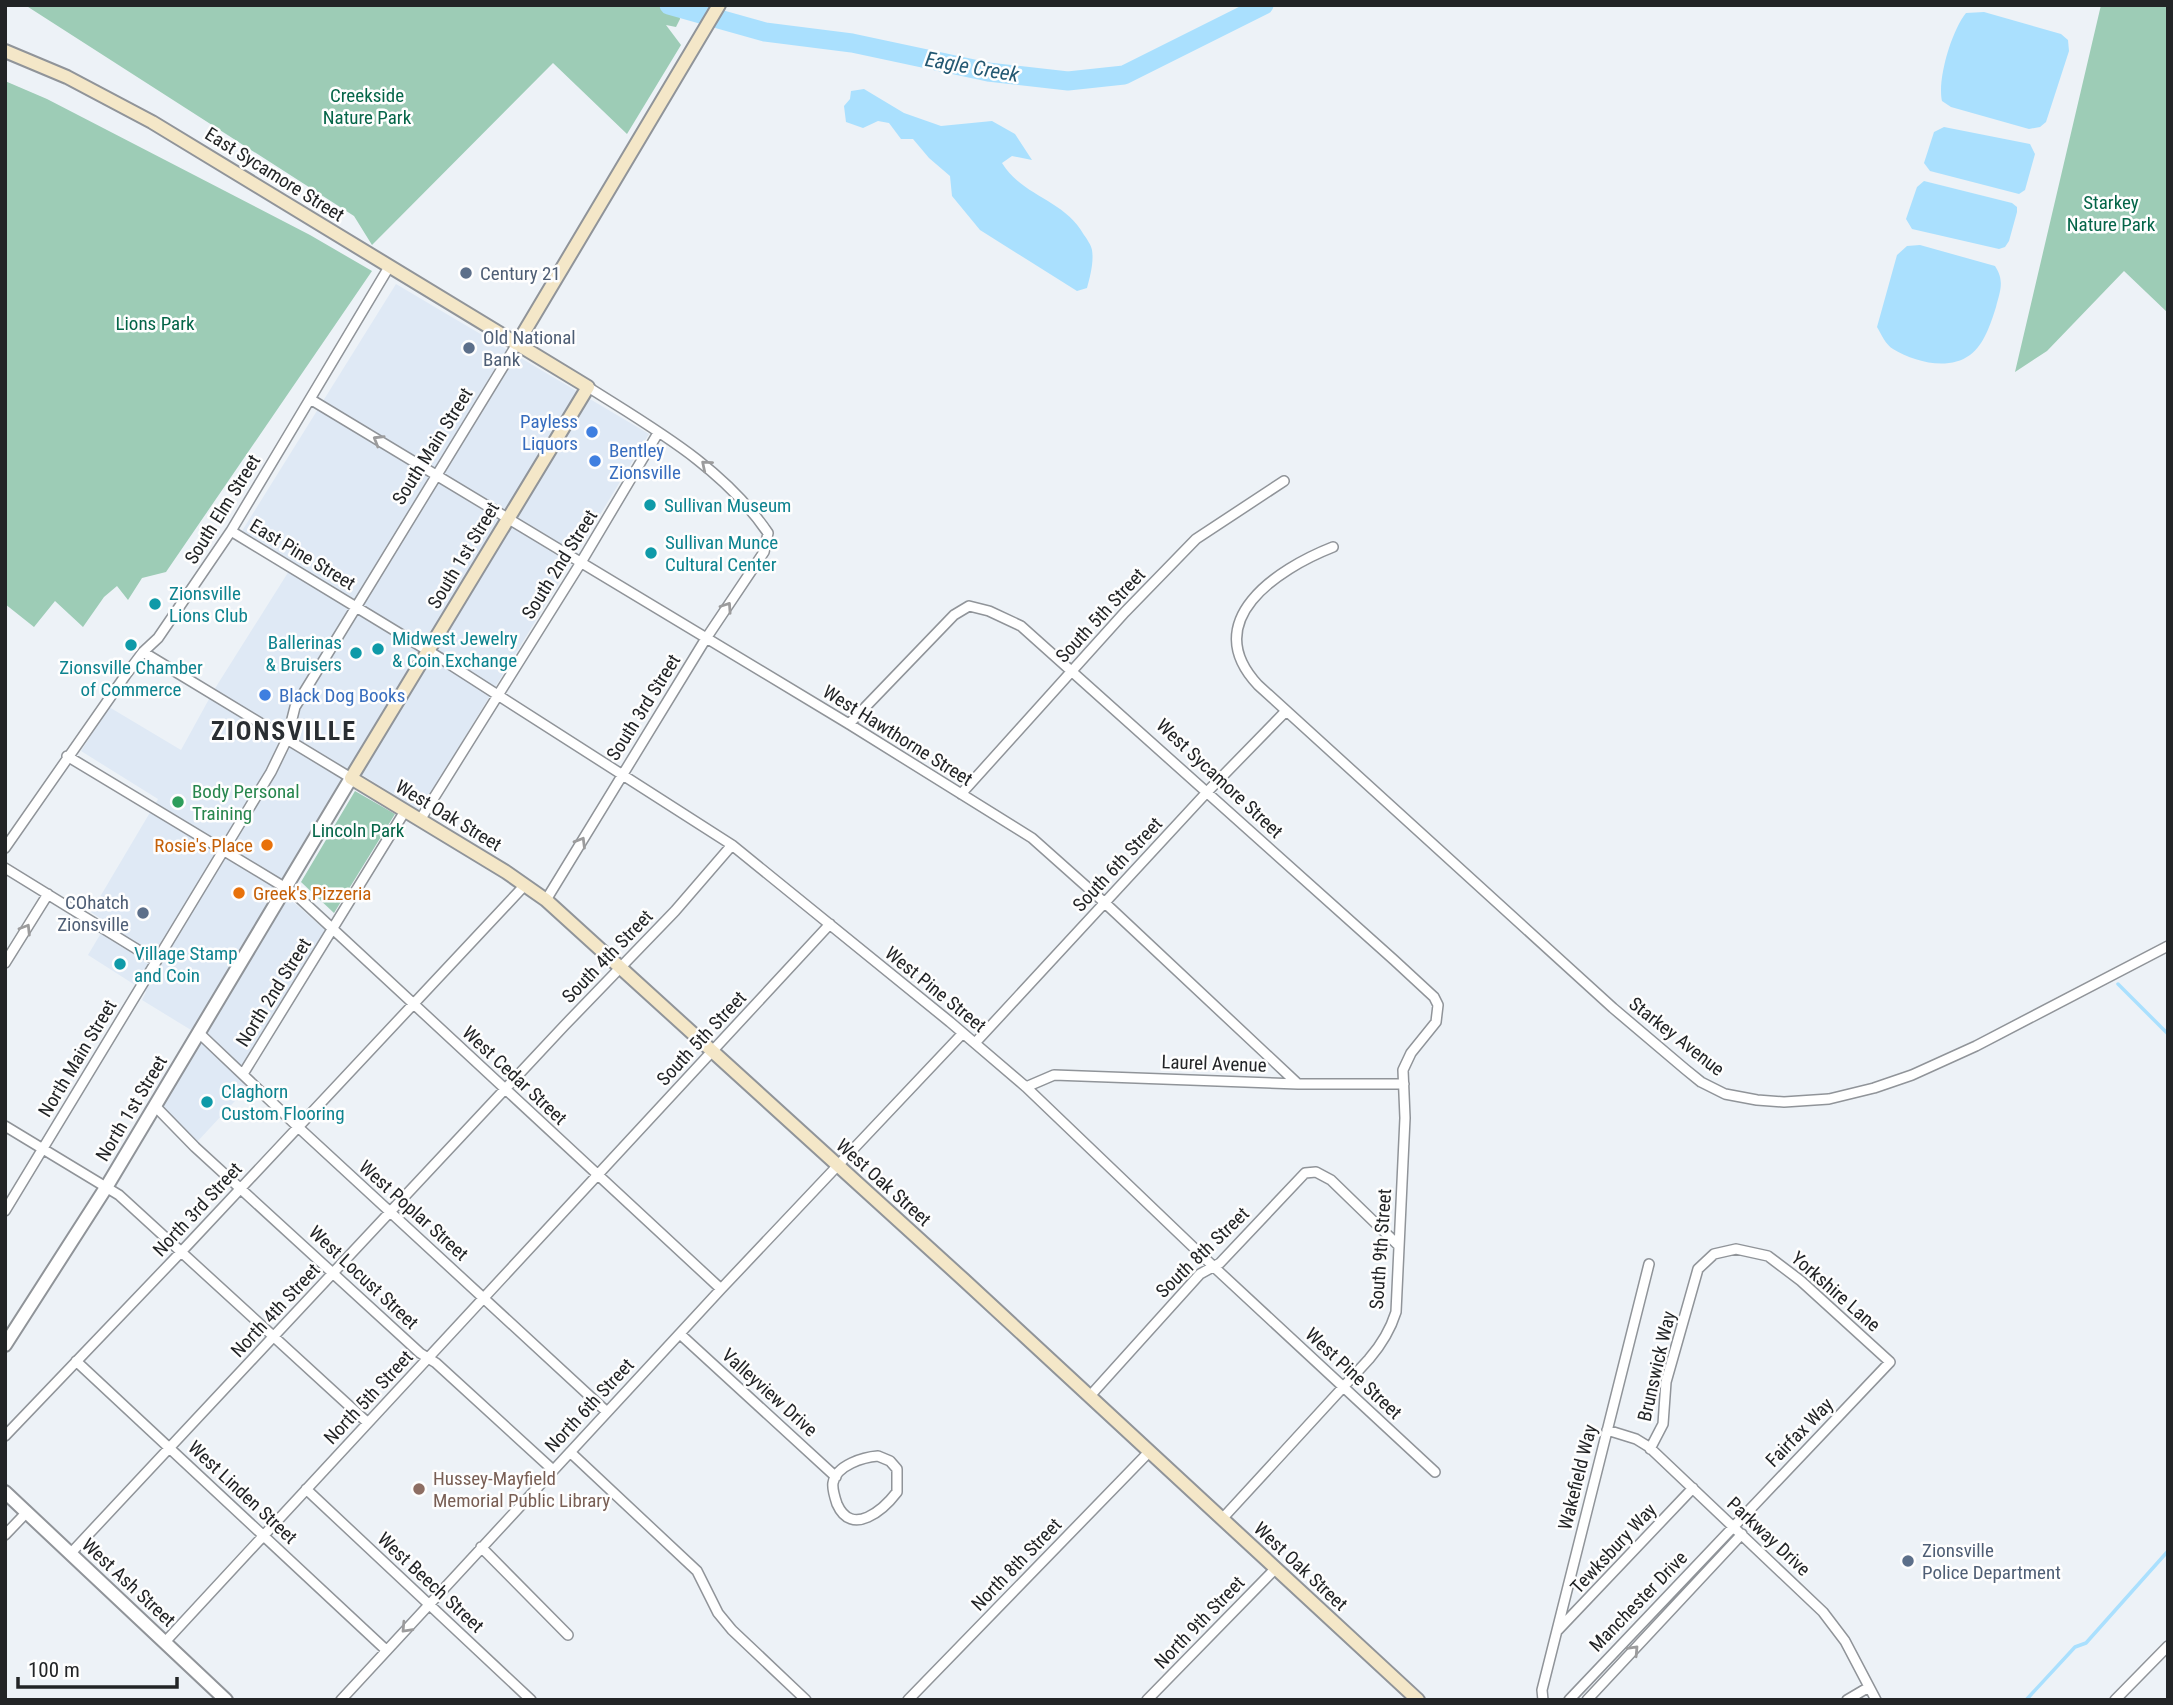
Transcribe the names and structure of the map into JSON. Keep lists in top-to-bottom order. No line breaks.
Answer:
{"streets":{"main road":["East Sycamore Street","South Main Street","South 1st Street","West Oak Street"],"street":["South Elm Street","East Pine Street","South 2nd Street","South 5th Street","South 3rd Street","West Hawthorne Street","West Sycamore Street","South 6th Street","South 4th Street","West Pine Street","North 2nd Street","Starkey Avenue","North Main Street","Laurel Avenue","West Cedar Street","North 1st Street","North 3rd Street","West Poplar Street","South 9th Street","South 8th Street","West Locust Street","Yorkshire Lane","North 4th Street","Brunswick Way","Valleyview Drive","North 5th Street","North 6th Street","Fairfax Way","Wakefield Way","West Linden Street","Parkway Drive","Tewksbury Way","North 8th Street","West Ash Street","West Beech Street","Manchester Drive","North 9th Street"]},"crossings":[["East Sycamore Street","South Main Street"],["East Sycamore Street","South Elm Street"],["South Main Street","East Pine Street"],["South Main Street","West Hawthorne Street"],["South Main Street","West Oak Street"],["South Main Street","West Pine Street"],["South Main Street","North Main Street"],["South Main Street","West Cedar Street"],["South Elm Street","East Pine Street"],["South Elm Street","West Hawthorne Street"],["South Elm Street","West Oak Street"],["South Elm Street","West Cedar Street"],["East Pine Street","West Pine Street"],["South 1st Street","West Hawthorne Street"],["South 1st Street","West Oak Street"],["South 1st Street","West Pine Street"],["South 1st Street","West Cedar Street"],["South 1st Street","North 1st Street"],["South 2nd Street","South 3rd Street"],["South 2nd Street","West Hawthorne Street"],["South 2nd Street","West Oak Street"],["South 2nd Street","West Pine Street"],["South 5th Street","West Hawthorne Street"],["South 5th Street","West Sycamore Street"],["South 5th Street","West Oak Street"],["South 5th Street","West Pine Street"],["South 5th Street","West Cedar Street"],["South 5th Street","North 5th Street"],["South 3rd Street","West Hawthorne Street"],["South 3rd Street","West Oak Street"],["South 3rd Street","West Pine Street"],["West Hawthorne Street","West Sycamore Street"],["West Hawthorne Street","South 6th Street"],["West Hawthorne Street","Laurel Avenue"],["West Sycamore Street","South 6th Street"],["West Sycamore Street","Laurel Avenue"],["West Sycamore Street","South 9th Street"],["West Oak Street","South 4th Street"],["West Oak Street","South 9th Street"],["West Oak Street","South 8th Street"],["West Oak Street","North 8th Street"],["West Oak Street","North 9th Street"],["South 6th Street","West Pine Street"],["South 6th Street","Starkey Avenue"],["South 4th Street","West Pine Street"],["South 4th Street","West Cedar Street"],["South 4th Street","North 4th Street"],["West Pine Street","Laurel Avenue"],["West Pine Street","South 9th Street"],["West Pine Street","South 8th Street"],["North 2nd Street","West Cedar Street"],["North 2nd Street","West Poplar Street"],["North Main Street","West Cedar Street"],["Laurel Avenue","South 9th Street"],["West Cedar Street","North 1st Street"],["West Cedar Street","North 3rd Street"],["West Cedar Street","North 4th Street"],["West Cedar Street","North 5th Street"],["West Cedar Street","North 6th Street"],["North 1st Street","West Poplar Street"],["North 1st Street","West Locust Street"],["North 3rd Street","West Poplar Street"],["North 3rd Street","West Locust Street"],["North 3rd Street","West Linden Street"],["West Poplar Street","North 4th Street"],["West Poplar Street","North 5th Street"],["West Poplar Street","North 6th Street"],["South 9th Street","South 8th Street"],["West Locust Street","North 4th Street"],["West Locust Street","North 5th Street"],["West Locust Street","North 6th Street"],["Yorkshire Lane","Brunswick Way"],["Yorkshire Lane","Fairfax Way"],["North 4th Street","West Linden Street"],["North 4th Street","West Ash Street"],["Brunswick Way","Parkway Drive"],["Valleyview Drive","North 6th Street"],["North 5th Street","West Linden Street"],["North 5th Street","West Ash Street"],["North 5th Street","West Beech Street"],["North 6th Street","West Linden Street"],["North 6th Street","West Beech Street"],["Fairfax Way","Parkway Drive"],["Fairfax Way","Manchester Drive"],["Wakefield Way","Parkway Drive"],["Wakefield Way","Tewksbury Way"],["Parkway Drive","Tewksbury Way"],["Parkway Drive","Manchester Drive"]],"districts":["ZIONSVILLE"],"water":["Eagle Creek"],"parks":["Creekside Nature Park","Starkey Nature Park","Lions Park","Lincoln Park"],"places":["Century 21","Old National Bank","Payless Liquors","Bentley Zionsville","Sullivan Museum","Sullivan Munce Cultural Center","Zionsville Lions Club","Zionsville Chamber of Commerce","Midwest Jewelry & Coin Exchange","Ballerinas & Bruisers","Black Dog Books","Body Personal Training","Rosie's Place","Greek's Pizzeria","COhatch Zionsville","Village Stamp and Coin","Claghorn Custom Flooring","Hussey-Mayfield Memorial Public Library","Zionsville Police Department"],"scale_bar":"100 m"}
